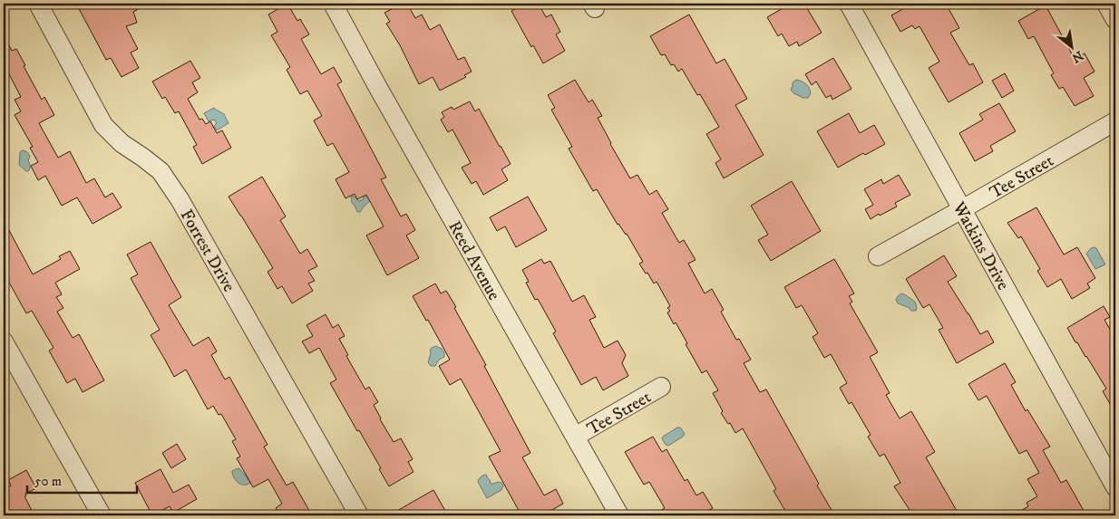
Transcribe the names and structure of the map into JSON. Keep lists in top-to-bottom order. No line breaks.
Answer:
{"streets":{"street":["Tee Street","Watkins Drive","Forrest Drive","Reed Avenue"]},"crossings":[["Tee Street","Watkins Drive"],["Tee Street","Reed Avenue"]],"scale_bar":"50 m","north":"bottom right"}
